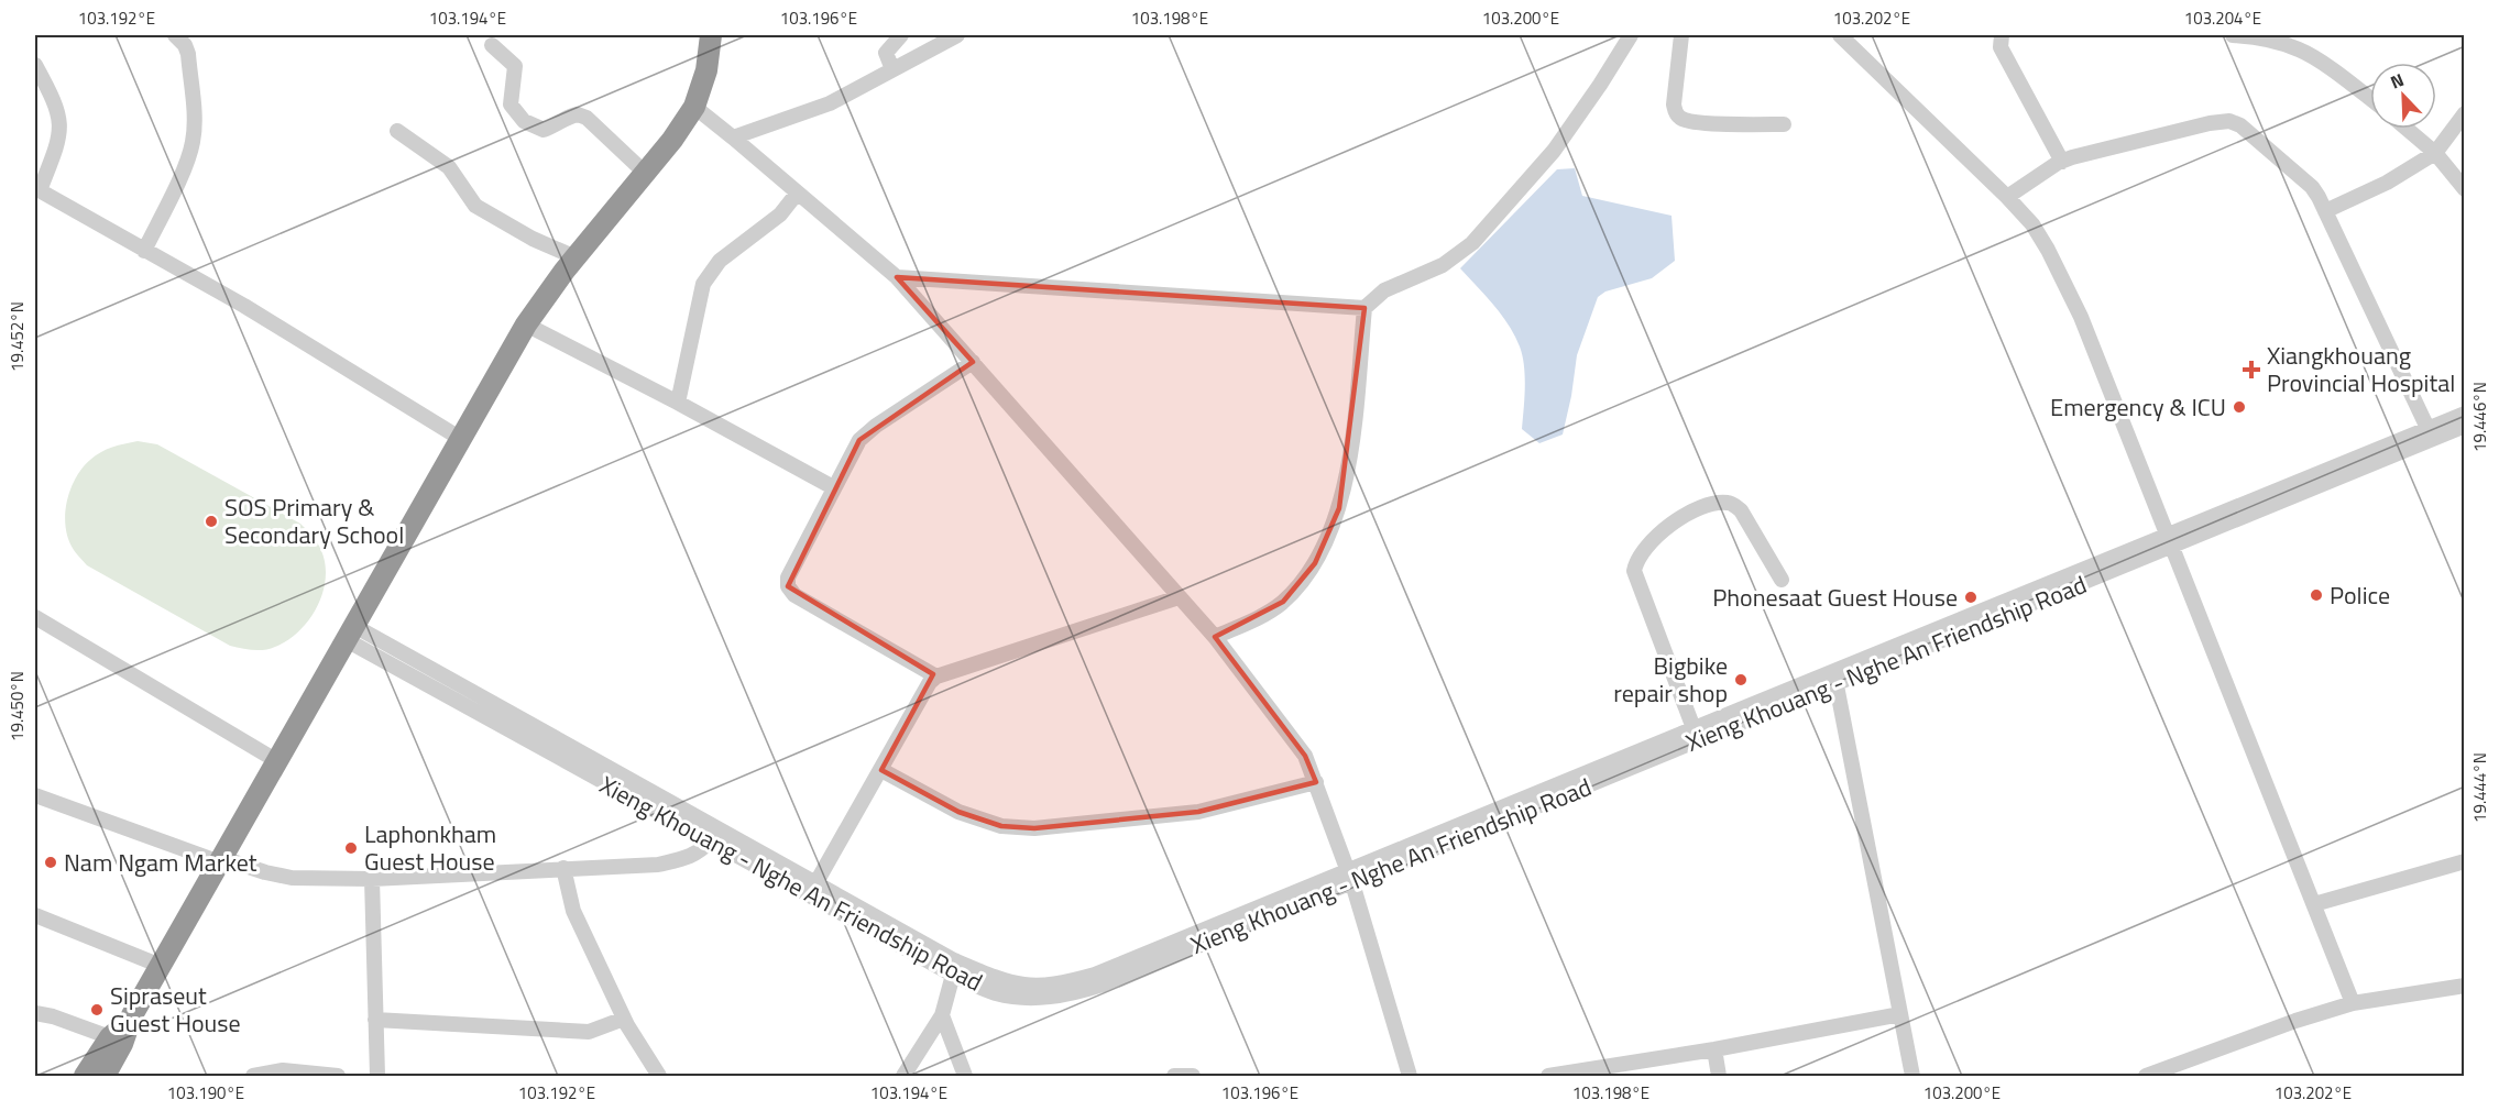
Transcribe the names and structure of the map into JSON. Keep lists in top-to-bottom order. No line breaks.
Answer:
{"streets":{"street":["Xieng Khouang - Nghe An Friendship Road"]},"places":{"health":["Xiangkhouang Provincial Hospital"],"other":["Emergency & ICU","SOS Primary & Secondary School","Police","Phonesaat Guest House","Bigbike repair shop","Laphonkham Guest House","Nam Ngam Market","Sipraseut Guest House"]},"north":"top left","coordinates":["103.192°E","103.194°E","103.196°E","103.198°E","103.200°E","103.202°E","103.204°E","19.452°N","19.446°N","19.450°N","19.444°N","103.190°E"]}
